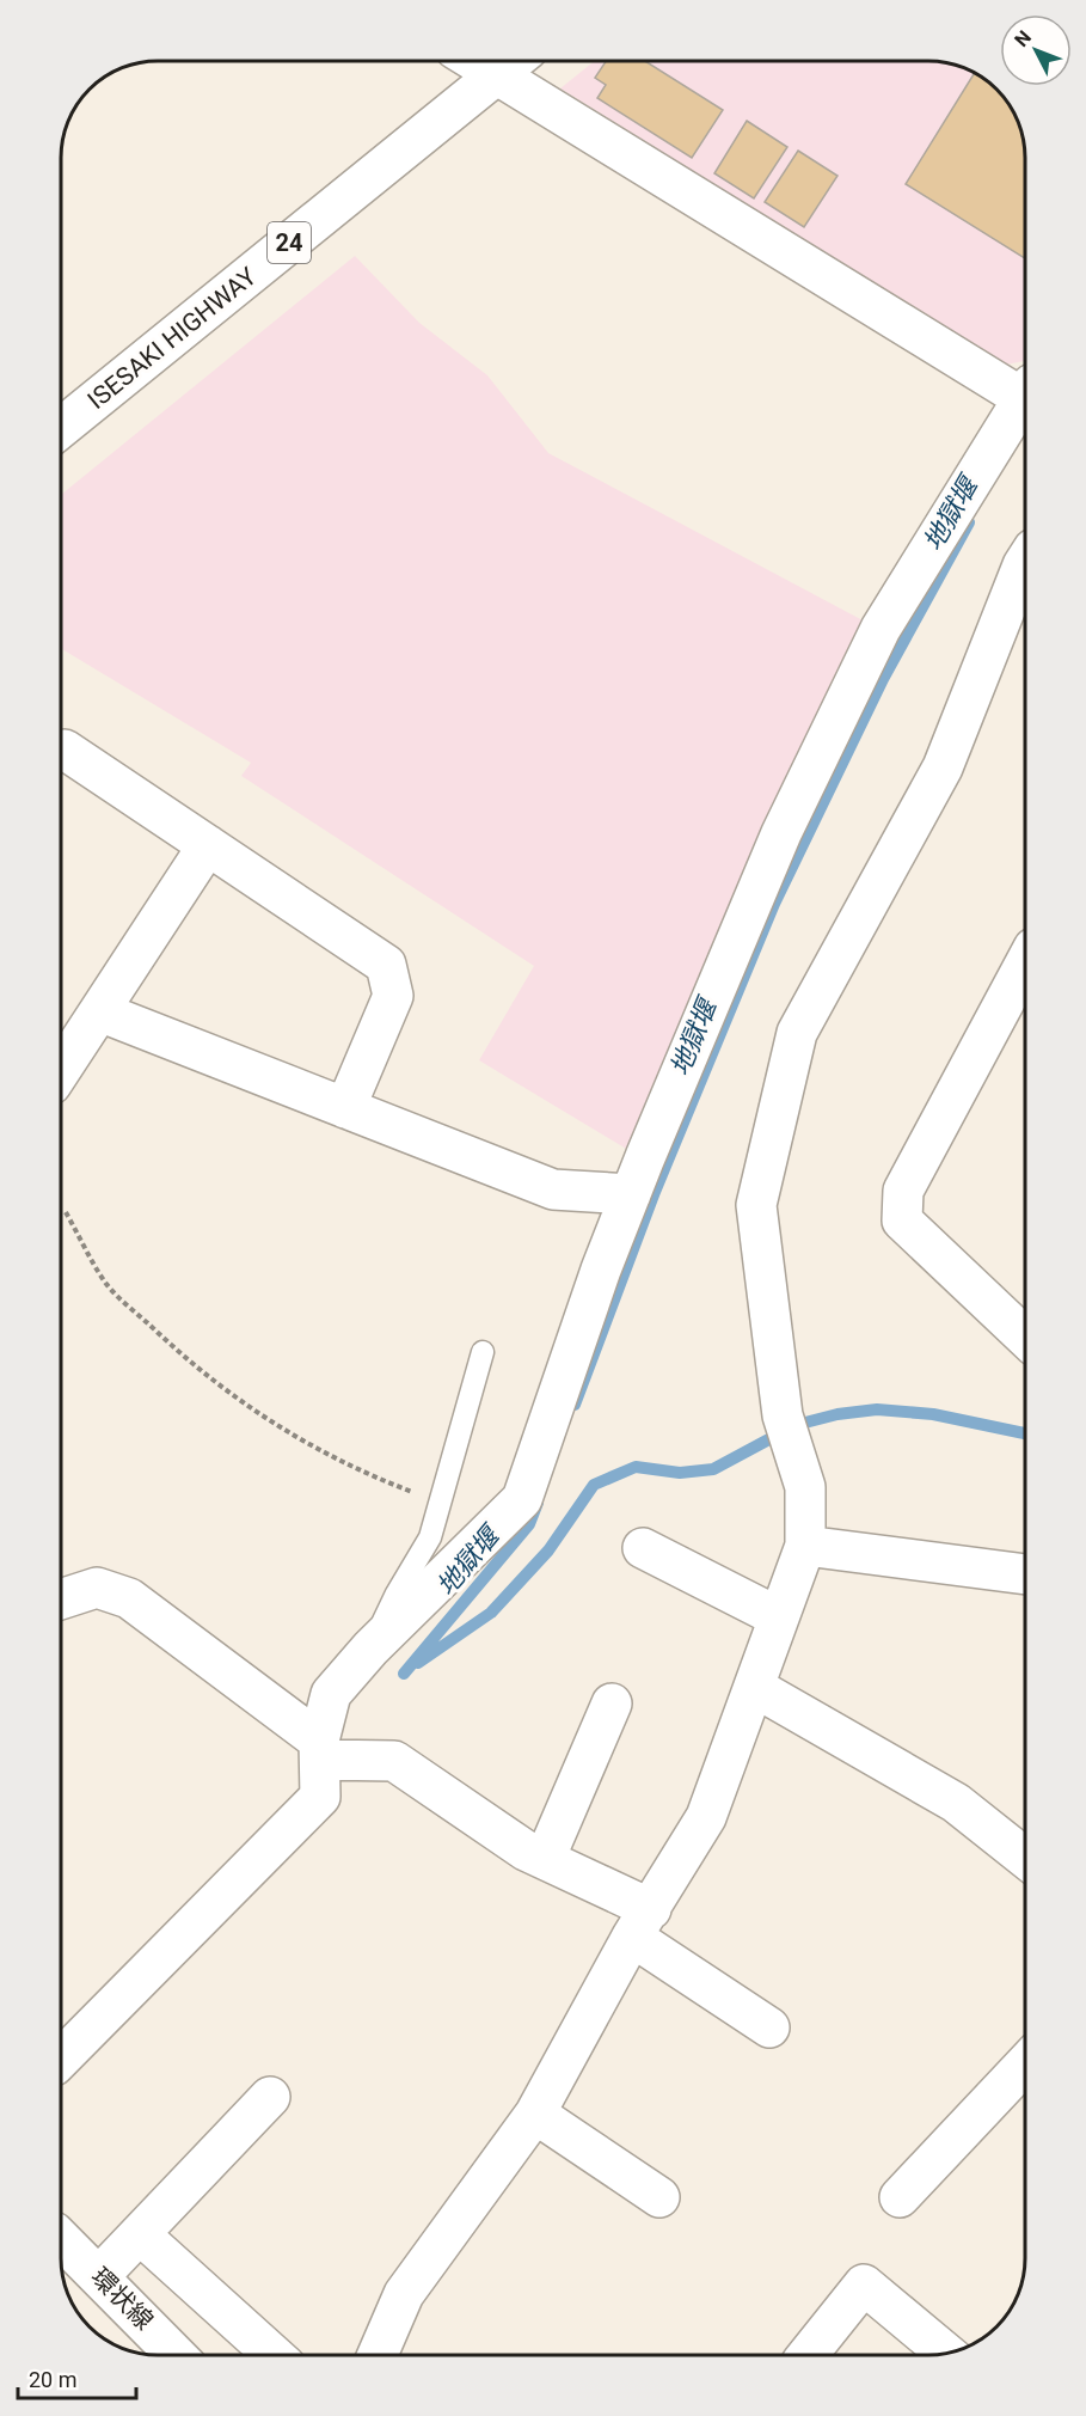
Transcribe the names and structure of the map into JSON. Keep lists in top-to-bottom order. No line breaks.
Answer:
{"streets":{"street":["24","ISESAKI HIGHWAY","環状線"]},"water":["地獄堰"],"scale_bar":"20 m","north":"top left"}
